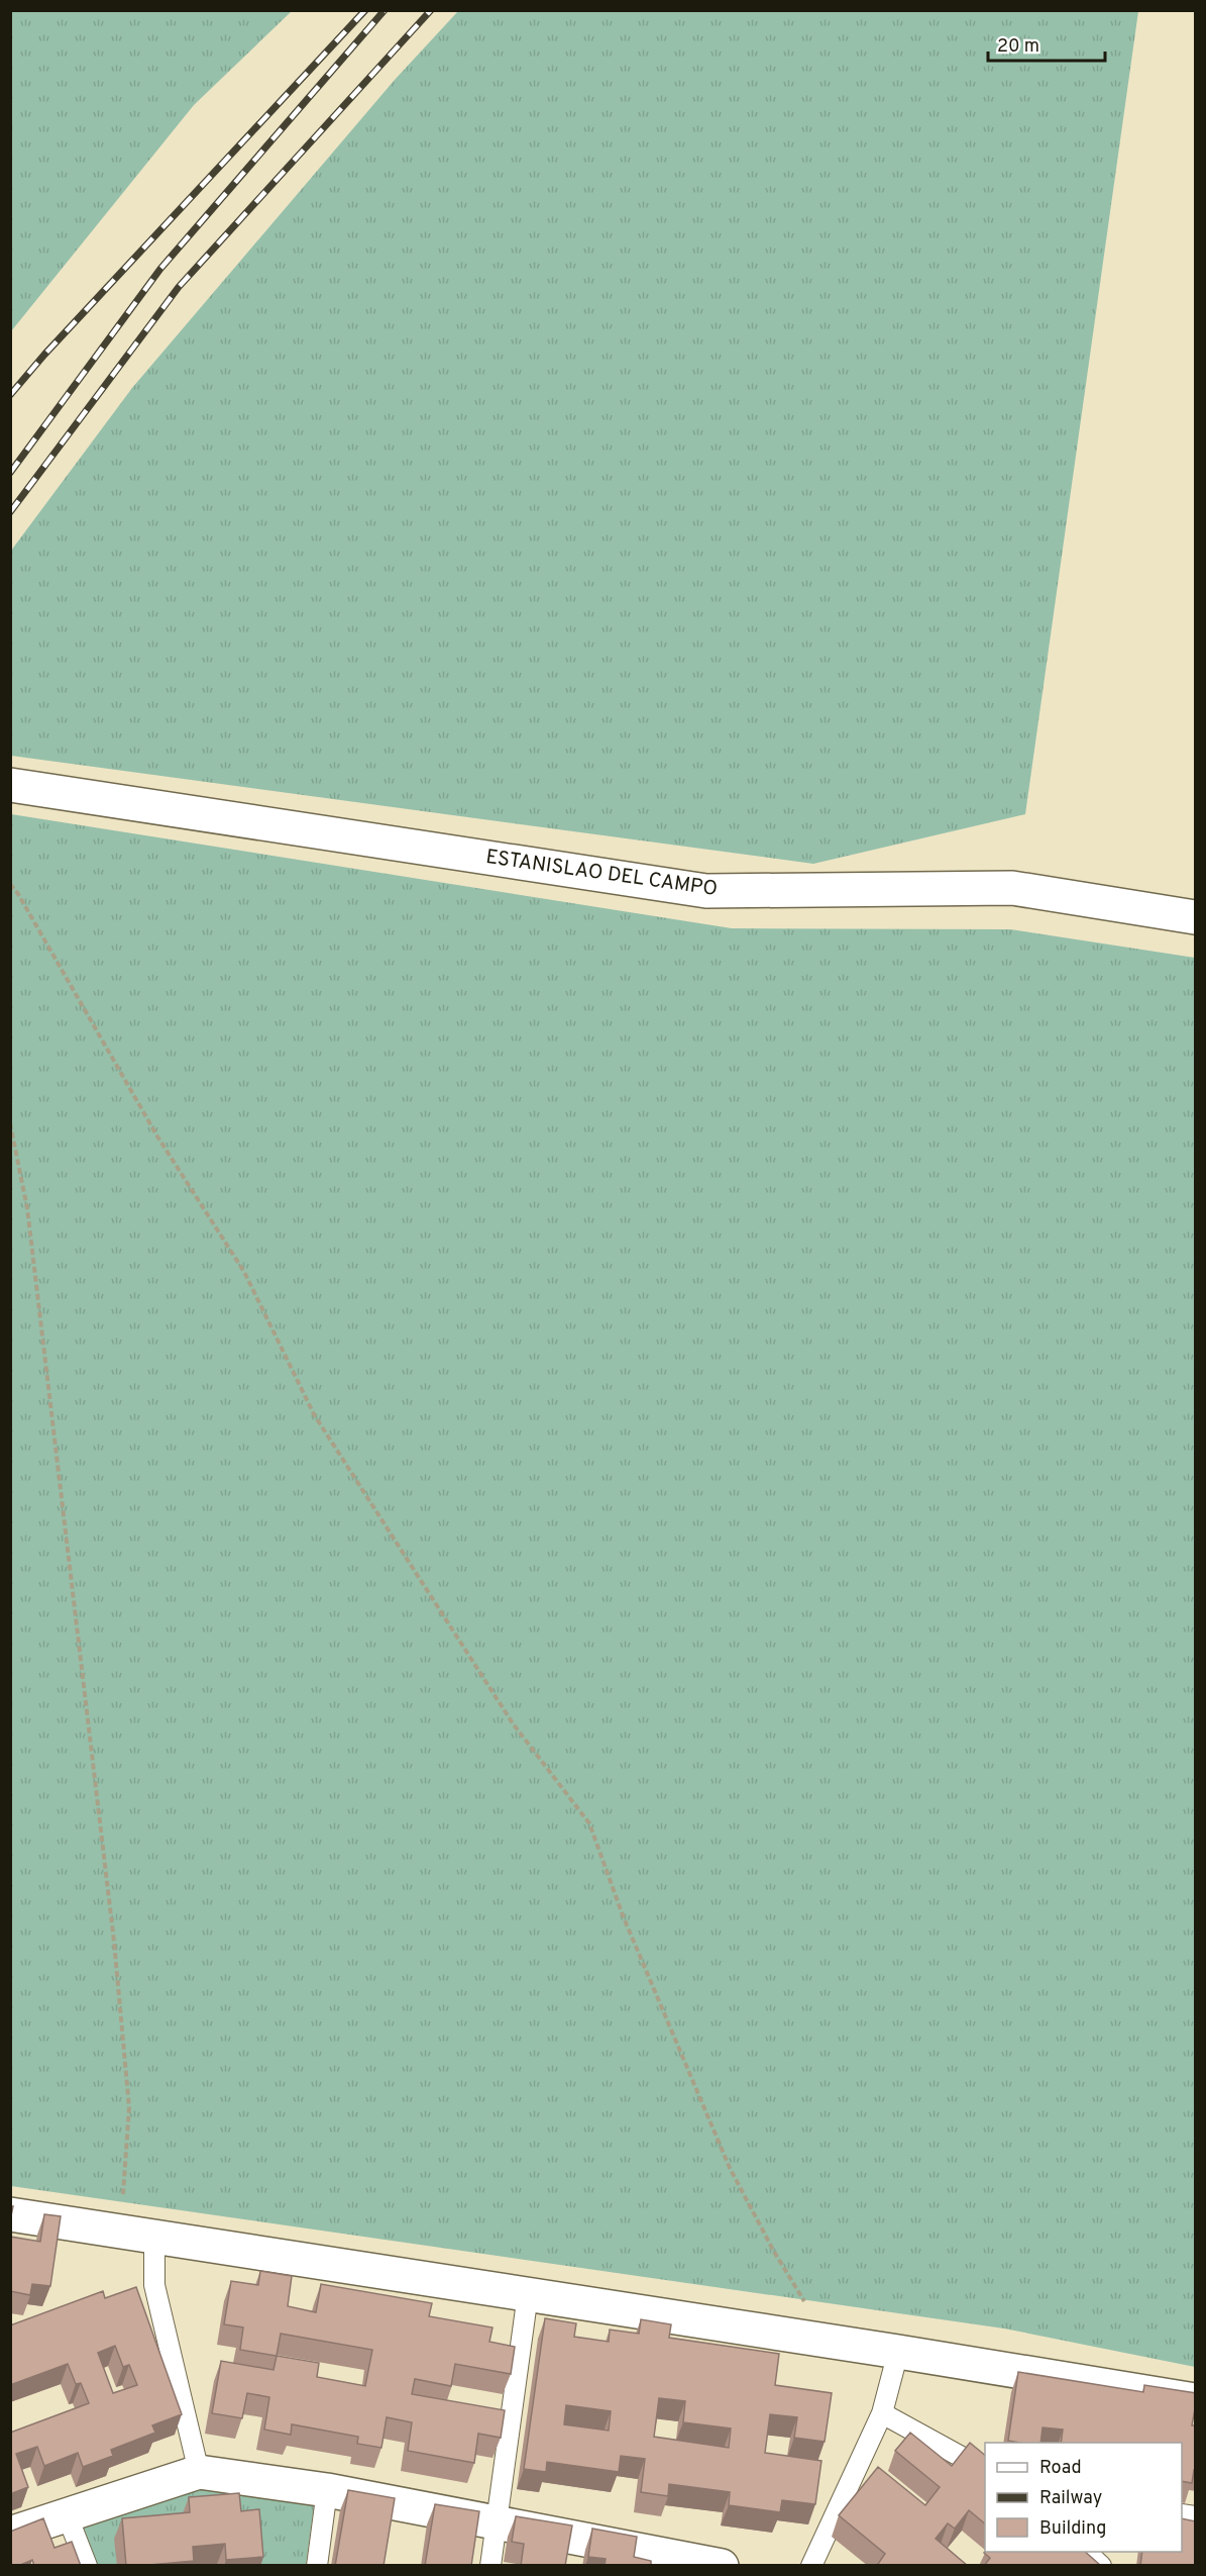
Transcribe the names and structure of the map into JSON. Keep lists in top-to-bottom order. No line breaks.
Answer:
{"streets":{"street":["ESTANISLAO DEL CAMPO"]},"legend":["Road","Railway","Building"],"scale_bar":"20 m"}
